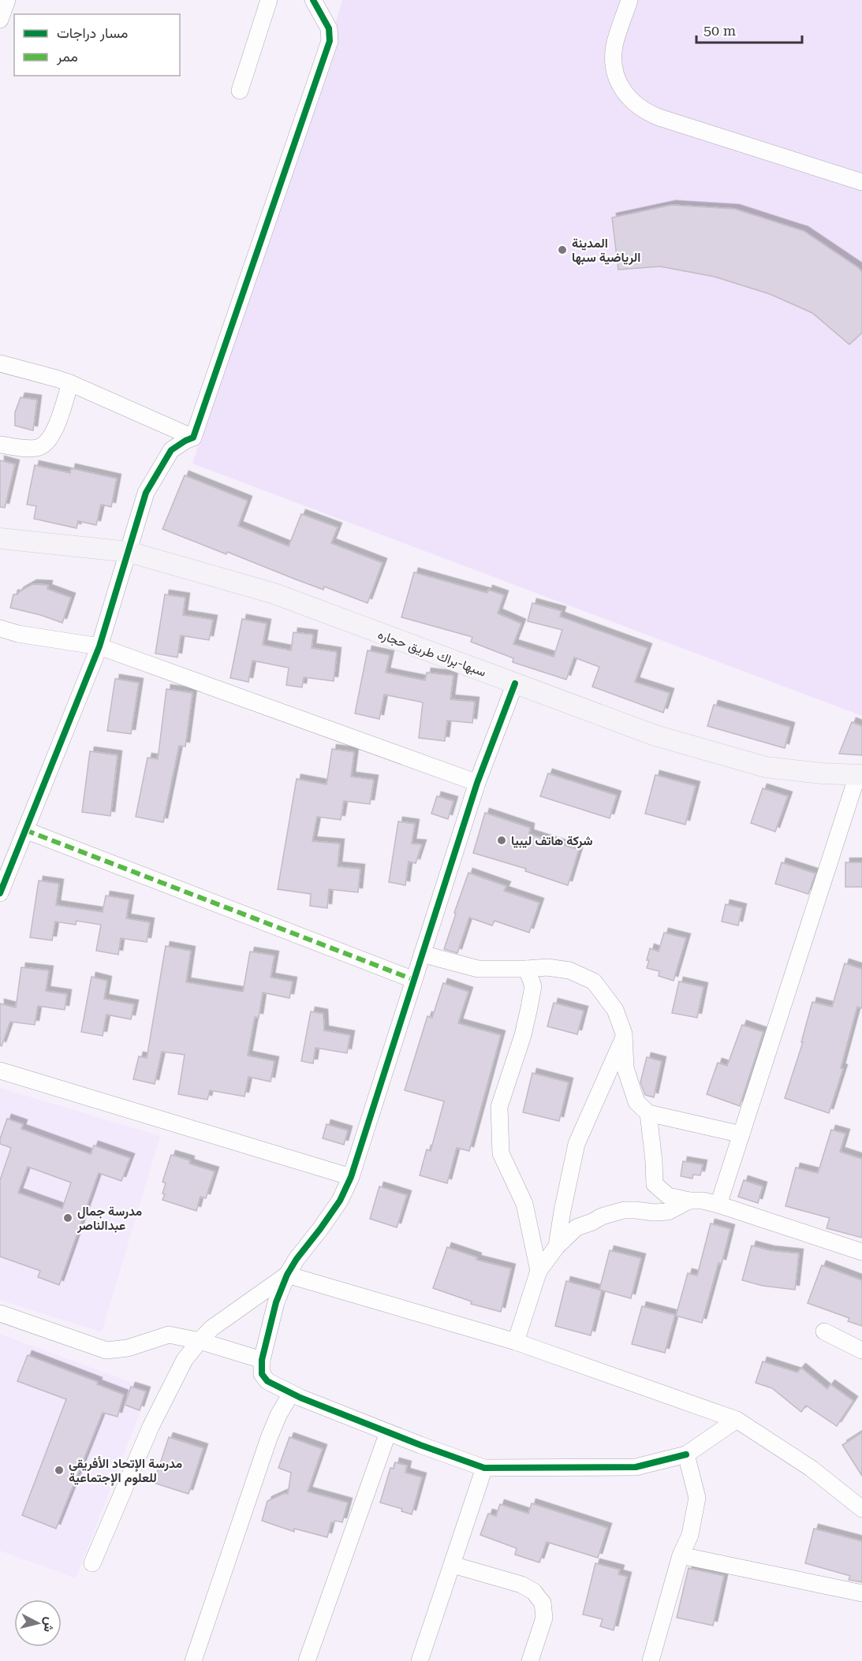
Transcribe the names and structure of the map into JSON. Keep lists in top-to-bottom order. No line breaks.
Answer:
{"streets":{"main road":["سبها-براك طريق حجاره"]},"places":["المدينة الرياضية سبها","شركة هاتف ليبيا","مدرسة جمال عبدالناصر","مدرسة الإتحاد الأفريقي للعلوم الإجتماعية"],"legend":["مسار دراجات","ممر"],"scale_bar":"50 m","north":"right"}
